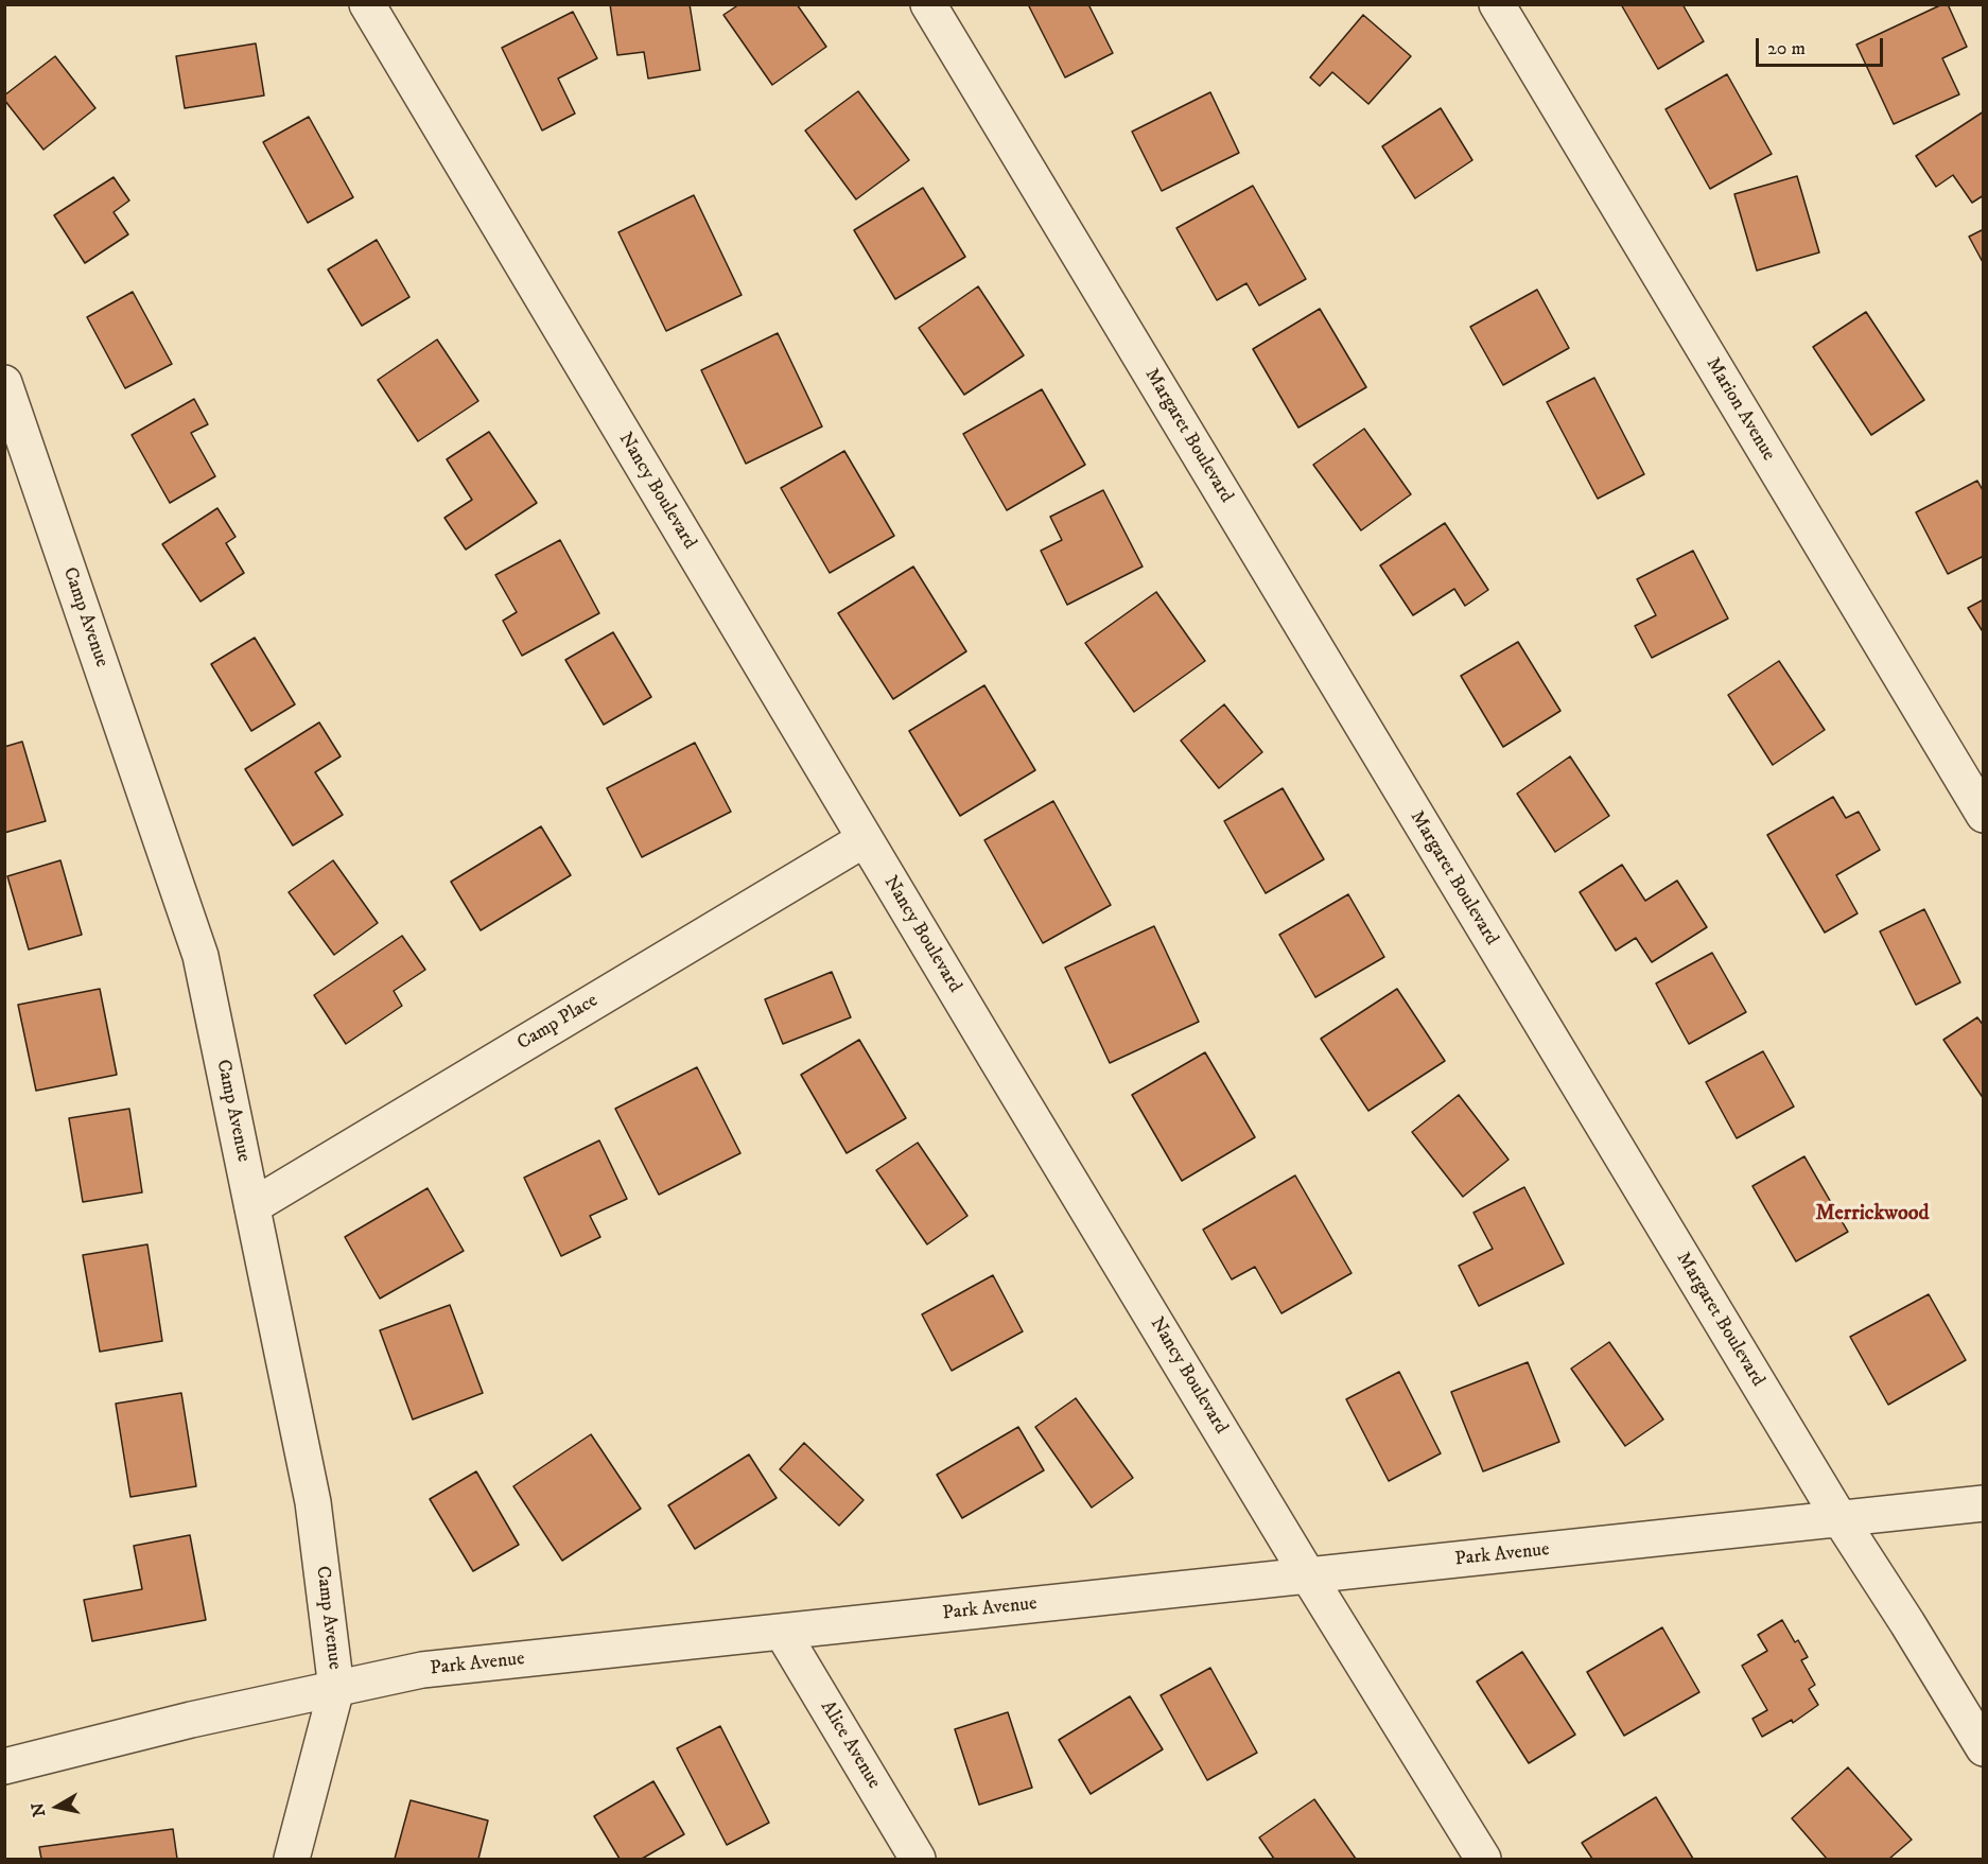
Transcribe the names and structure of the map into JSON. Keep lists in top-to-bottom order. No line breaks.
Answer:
{"streets":{"street":["Marion Avenue","Margaret Boulevard","Nancy Boulevard","Camp Avenue","Camp Place","Park Avenue","Alice Avenue"]},"crossings":[["Margaret Boulevard","Park Avenue"],["Nancy Boulevard","Camp Place"],["Nancy Boulevard","Park Avenue"],["Camp Avenue","Camp Place"],["Camp Avenue","Park Avenue"],["Park Avenue","Alice Avenue"]],"districts":["Merrickwood"],"scale_bar":"20 m","north":"left"}
